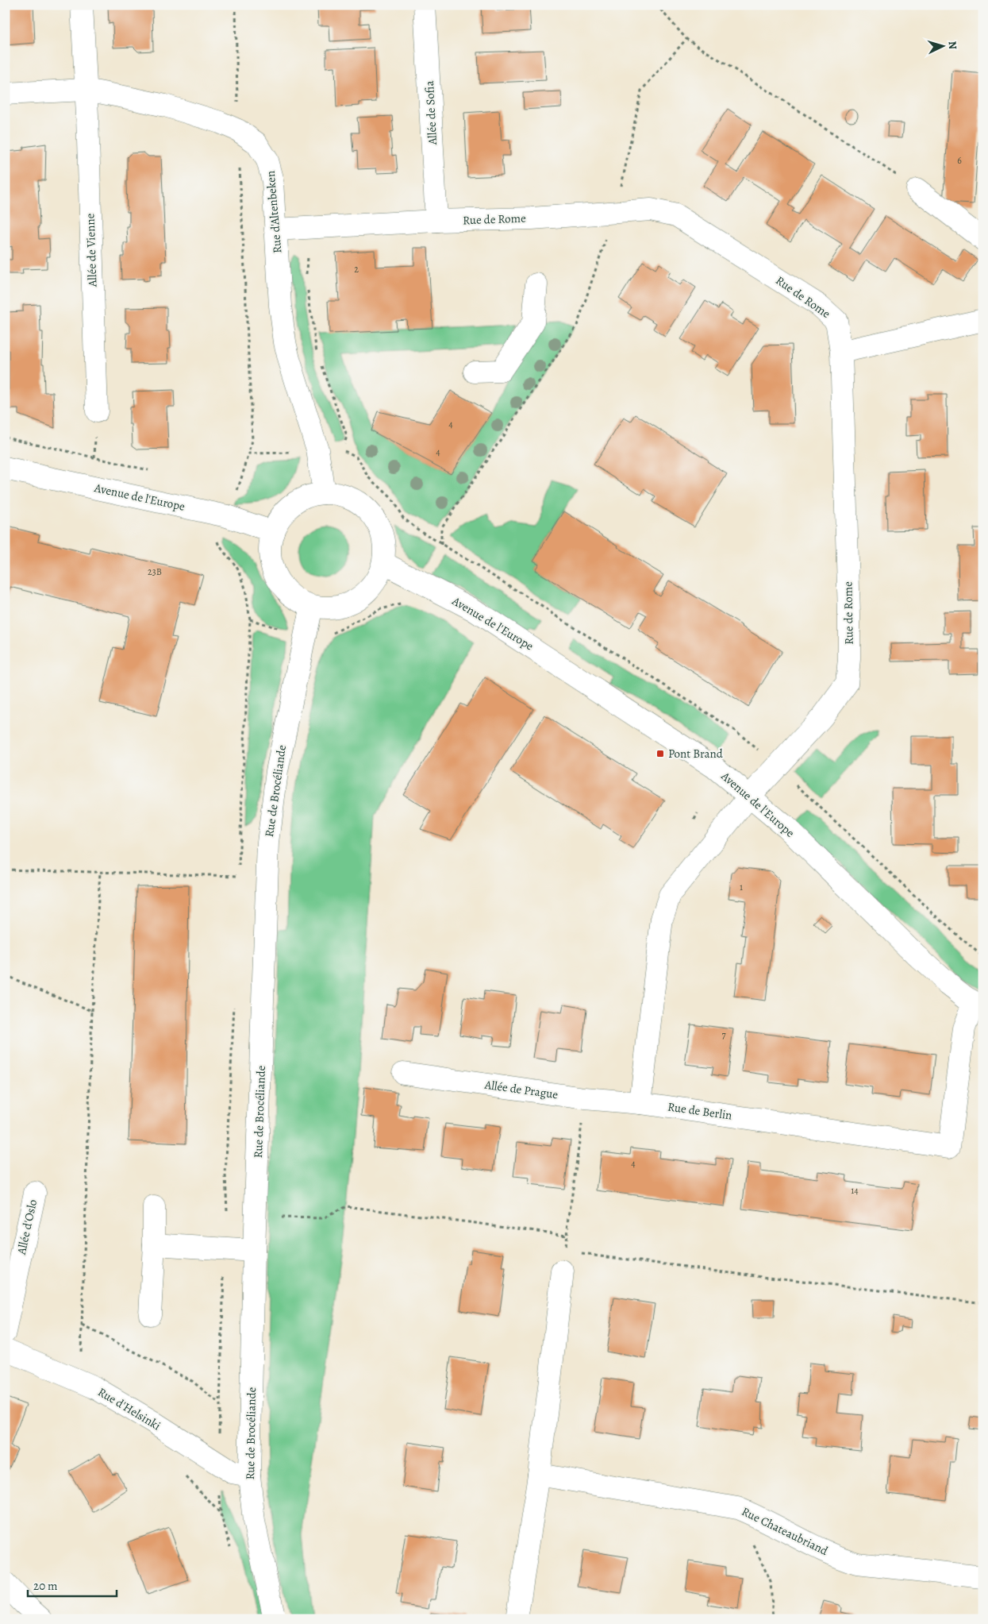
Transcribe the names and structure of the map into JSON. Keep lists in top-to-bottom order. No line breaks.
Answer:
{"streets":{"street":["Allée de Sofia","Rue d'Altenbeken","Rue de Rome","Allée de Vienne","Avenue de l'Europe","Rue de Brocéliande","Allée de Prague","Rue de Berlin","Allée d'Oslo","Rue d'Helsinki","Rue Chateaubriand"]},"crossings":[["Allée de Sofia","Rue de Rome"],["Rue d'Altenbeken","Rue de Rome"],["Rue d'Altenbeken","Allée de Vienne"],["Rue d'Altenbeken","Avenue de l'Europe"],["Rue d'Altenbeken","Rue de Brocéliande"],["Rue de Rome","Avenue de l'Europe"],["Avenue de l'Europe","Rue de Brocéliande"],["Avenue de l'Europe","Rue de Berlin"],["Rue de Brocéliande","Rue d'Helsinki"],["Allée de Prague","Rue de Berlin"]],"places":{"transit":["Pont Brand"]},"house_numbers":["6","2","4","4","23B","1","7","4","14"],"scale_bar":"20 m","north":"right"}
